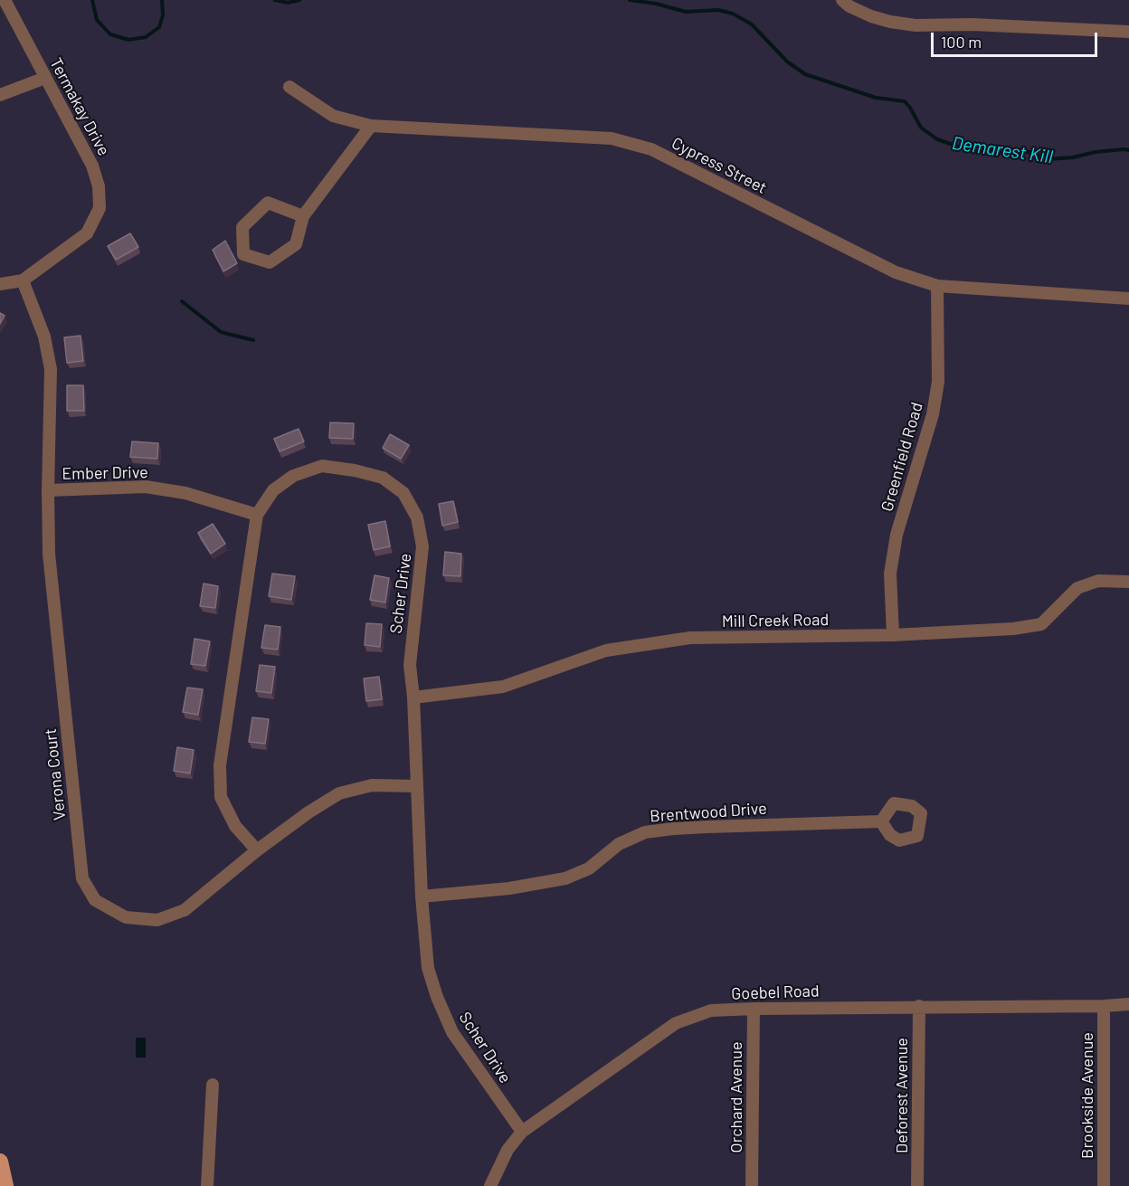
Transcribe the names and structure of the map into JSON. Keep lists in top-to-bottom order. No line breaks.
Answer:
{"streets":{"street":["Termakay Drive","Cypress Street","Greenfield Road","Ember Drive","Scher Drive","Mill Creek Road","Verona Court","Brentwood Drive","Goebel Road","Deforest Avenue","Brookside Avenue","Orchard Avenue"]},"crossings":[["Termakay Drive","Verona Court"],["Cypress Street","Greenfield Road"],["Greenfield Road","Mill Creek Road"],["Ember Drive","Scher Drive"],["Ember Drive","Verona Court"],["Scher Drive","Mill Creek Road"],["Scher Drive","Verona Court"],["Scher Drive","Brentwood Drive"],["Scher Drive","Goebel Road"],["Goebel Road","Deforest Avenue"],["Goebel Road","Brookside Avenue"],["Goebel Road","Orchard Avenue"]],"water":["Demarest Kill"],"scale_bar":"100 m"}
